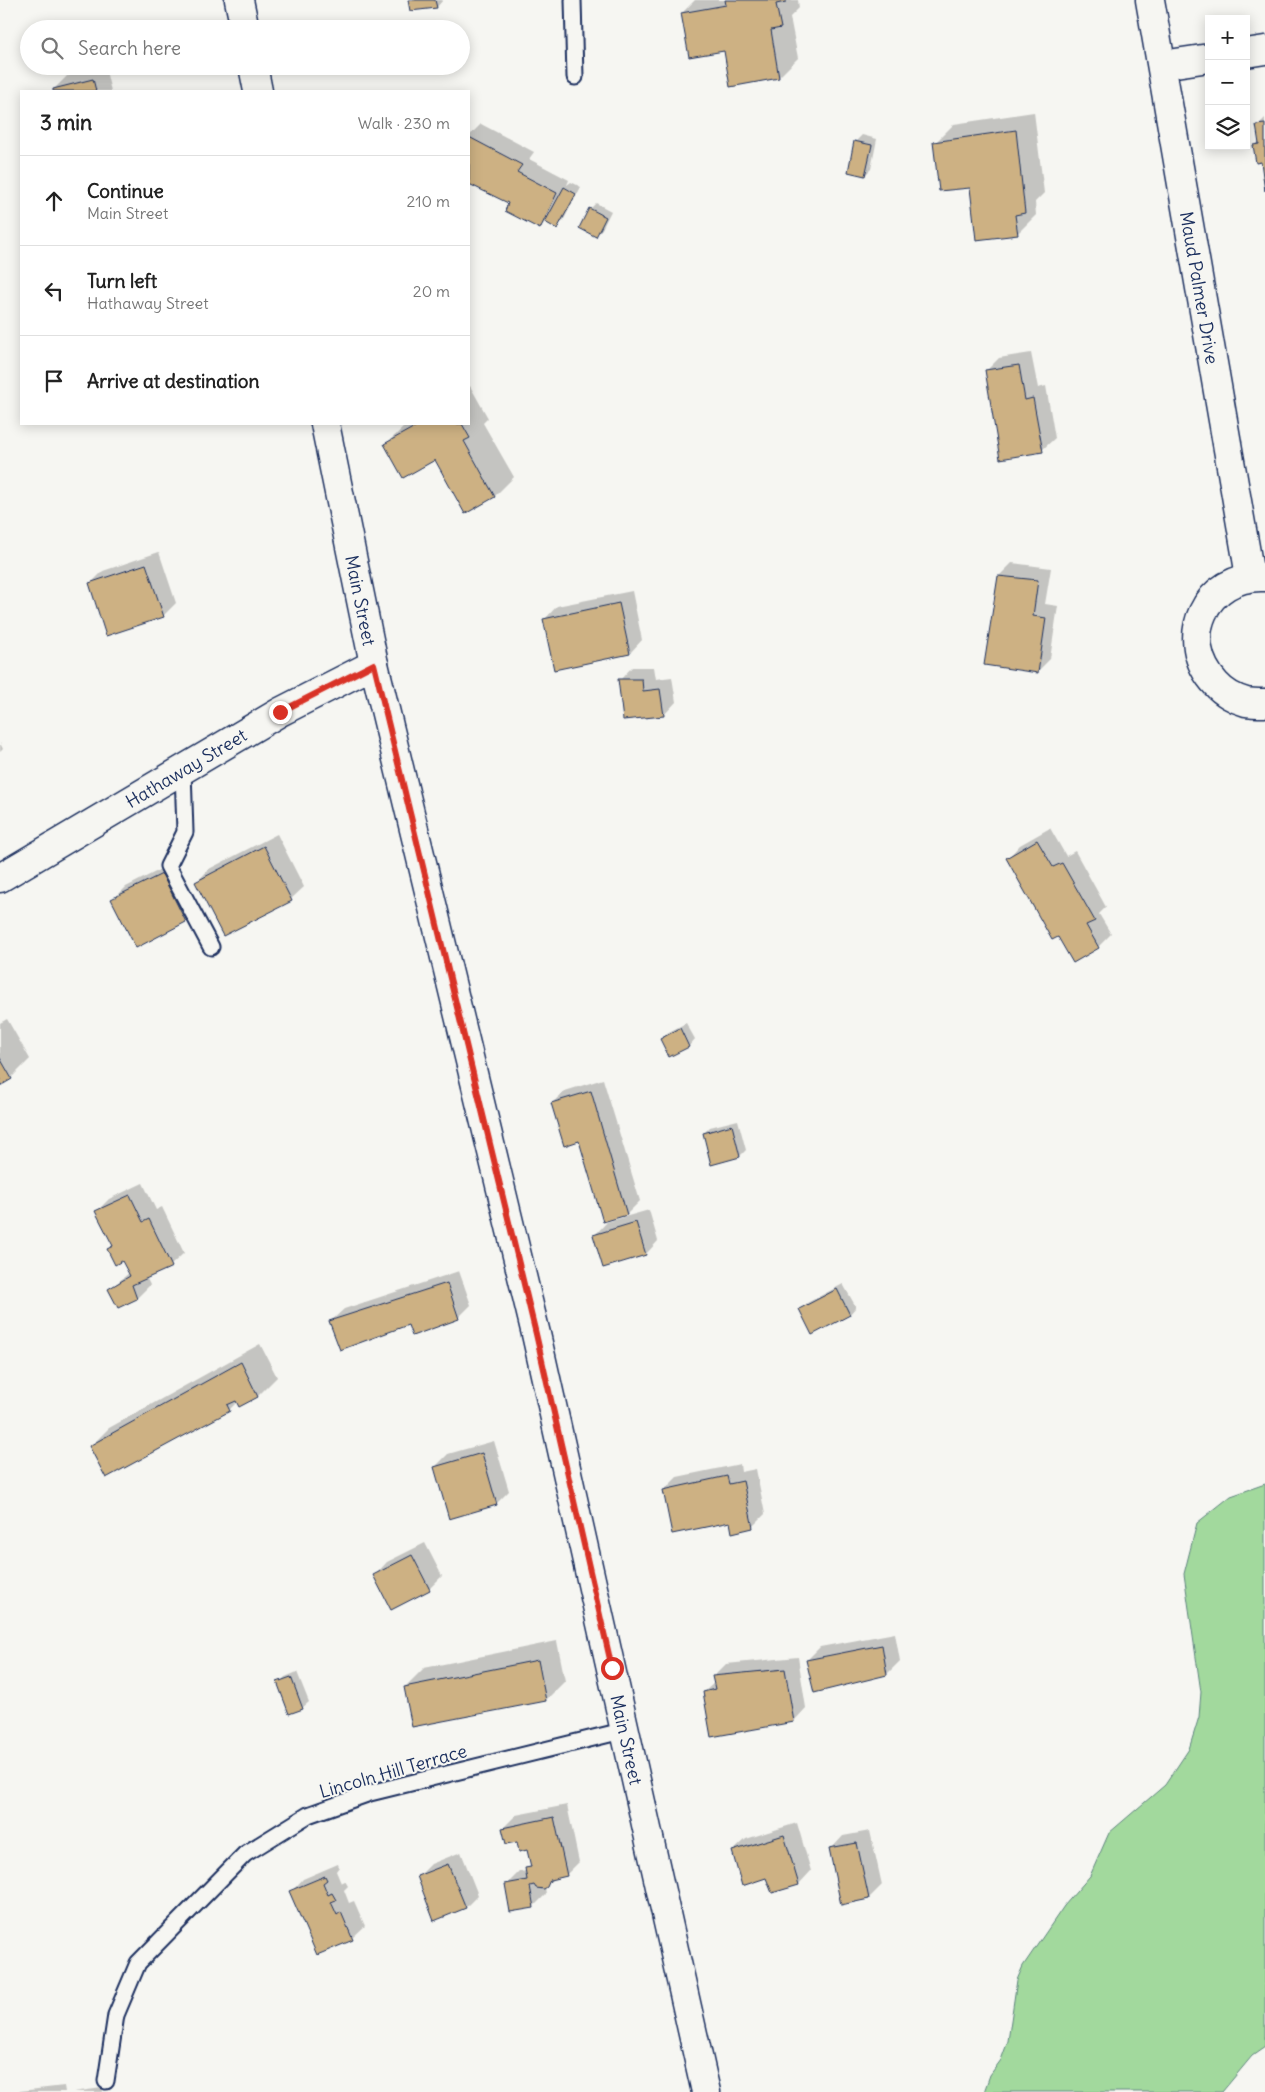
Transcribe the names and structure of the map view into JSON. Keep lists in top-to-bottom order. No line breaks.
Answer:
{"streets":{"main road":["Maud Palmer Drive","Main Street","Hathaway Street"],"lane":["Lincoln Hill Terrace"]},"crossings":[["Main Street","Hathaway Street"],["Main Street","Lincoln Hill Terrace"]],"page":{"map_buttons":["+","−"],"search":"Search here","heading":["3 min","Walk · 230 m"],"list":[["Continue","Main Street","210 m"],["Turn left","Hathaway Street","20 m"],"Arrive at destination"]}}
